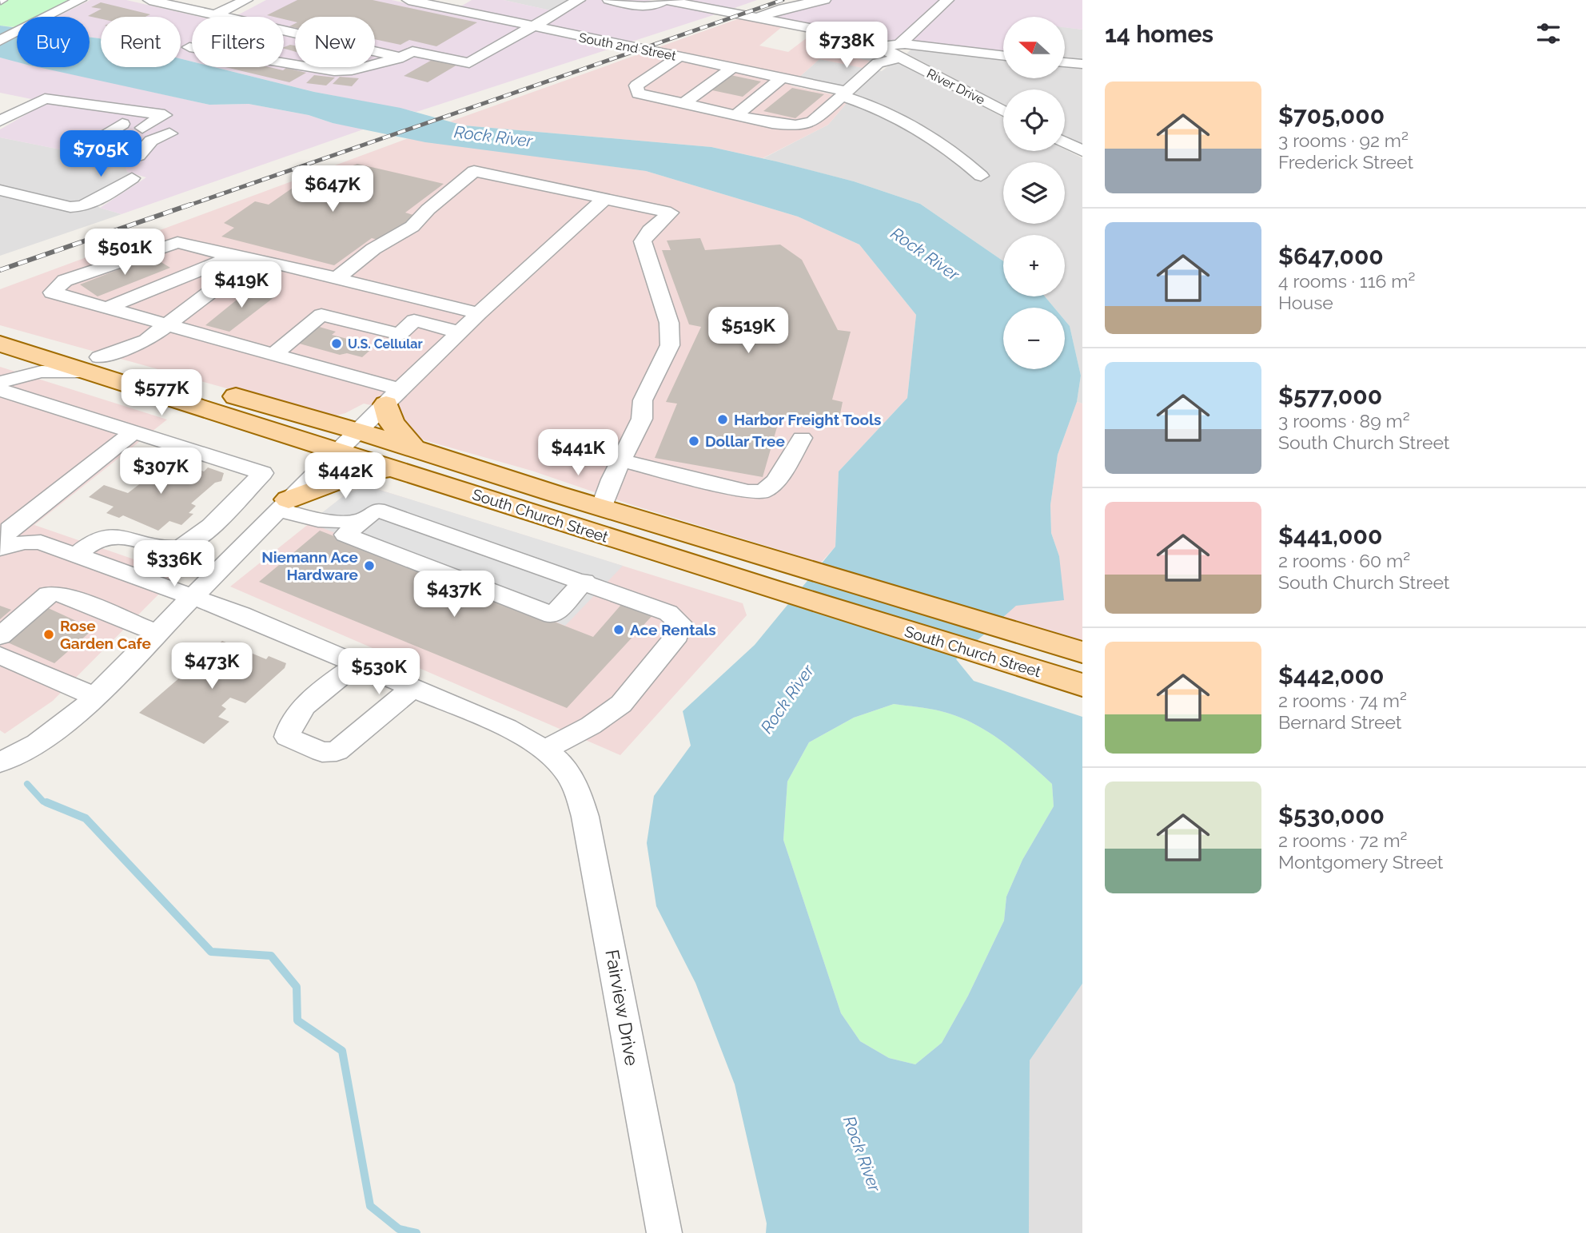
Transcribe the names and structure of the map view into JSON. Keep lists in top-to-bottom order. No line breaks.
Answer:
{"streets":{"main road":["South Church Street"],"street":["South 2nd Street","River Drive","Fairview Drive"]},"water":["Rock River"],"places":["U.S. Cellular","Harbor Freight Tools","Dollar Tree","Niemann Ace Hardware","Ace Rentals","Rose Garden Cafe"],"north":"left","page":{"heading":"14 homes","map_buttons":["+","−"],"chip":["Buy","Rent","Filters","New"],"price":["$738K","$705K","$647K","$501K","$419K","$519K","$577K","$441K","$307K","$442K","$336K","$437K","$473K","$530K"],"list":[{"name":"$705,000","note":"3 rooms · 92 m² · Frederick Street"},{"name":"$647,000","note":"4 rooms · 116 m² · House"},{"name":"$577,000","note":"3 rooms · 89 m² · South Church Street"},{"name":"$441,000","note":"2 rooms · 60 m² · South Church Street"},{"name":"$442,000","note":"2 rooms · 74 m² · Bernard Street"},{"name":"$530,000","note":"2 rooms · 72 m² · Montgomery Street"}]}}
